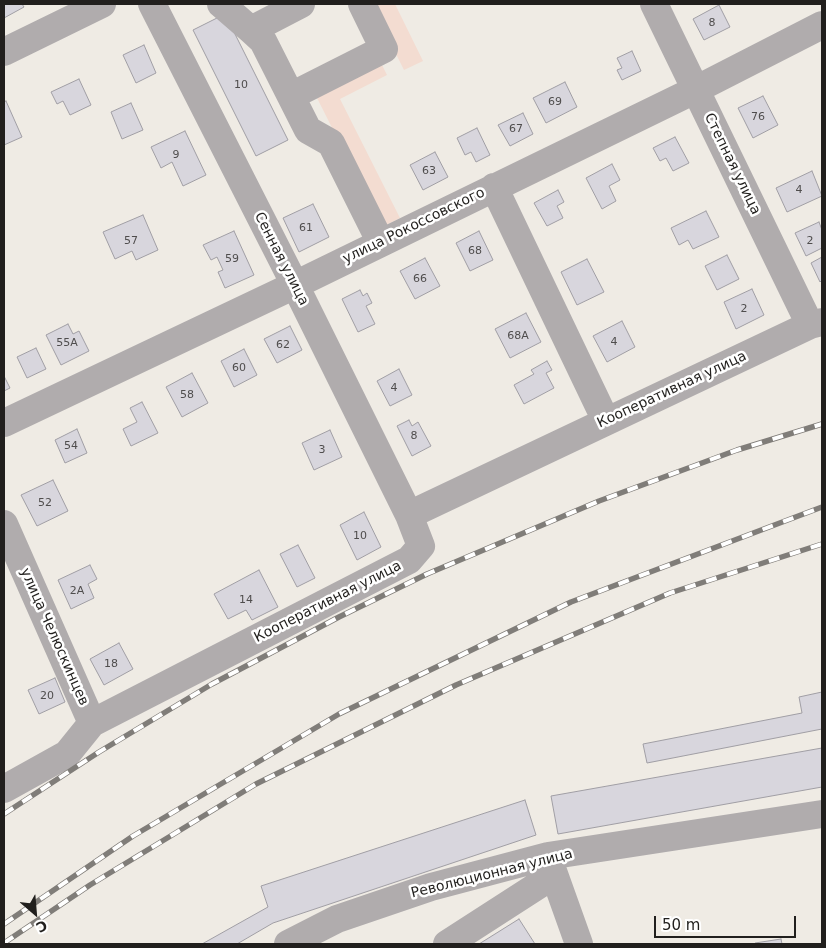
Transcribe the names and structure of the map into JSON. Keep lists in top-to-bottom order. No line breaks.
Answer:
{"streets":{"street":["Степная улица","улица Рокоссовского","Сенная улица","Кооперативная улица","улица Челюскинцев","Революционная улица"]},"crossings":[["Степная улица","улица Рокоссовского"],["Степная улица","Кооперативная улица"],["улица Рокоссовского","Сенная улица"],["Сенная улица","Кооперативная улица"],["Кооперативная улица","улица Челюскинцев"]],"house_numbers":["8","10","69","76","67","9","63","4","61","57","2","68","59","66","2","68А","4","55А","62","60","4","58","8","54","3","52","10","2А","14","18","20"],"scale_bar":"50 m","north":"bottom right"}
